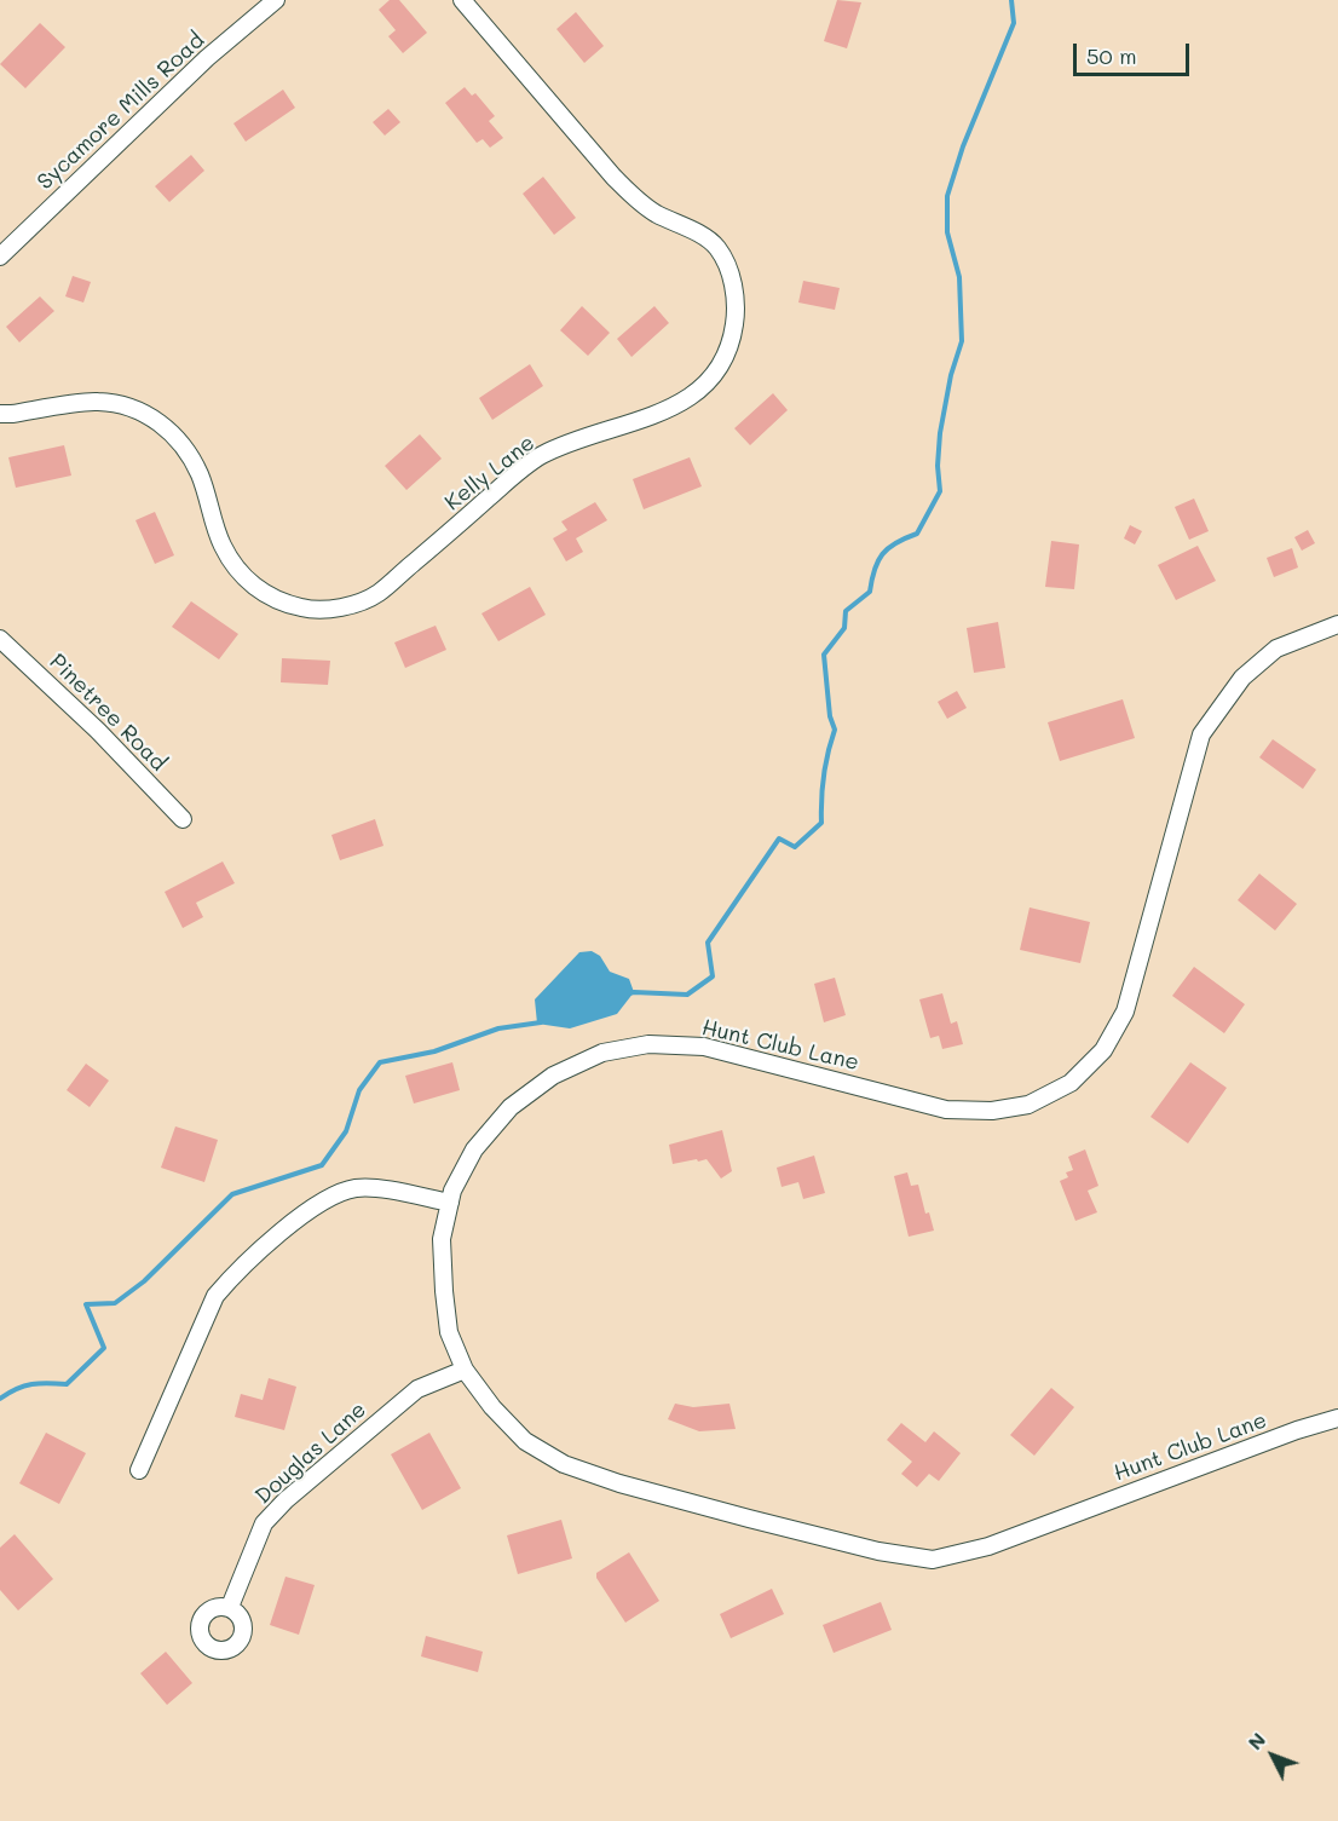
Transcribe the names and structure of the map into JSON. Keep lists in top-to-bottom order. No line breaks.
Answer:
{"streets":{"street":["Sycamore Mills Road","Kelly Lane","Pinetree Road","Hunt Club Lane","Douglas Lane"]},"crossings":[["Hunt Club Lane","Douglas Lane"]],"scale_bar":"50 m","north":"top left"}
